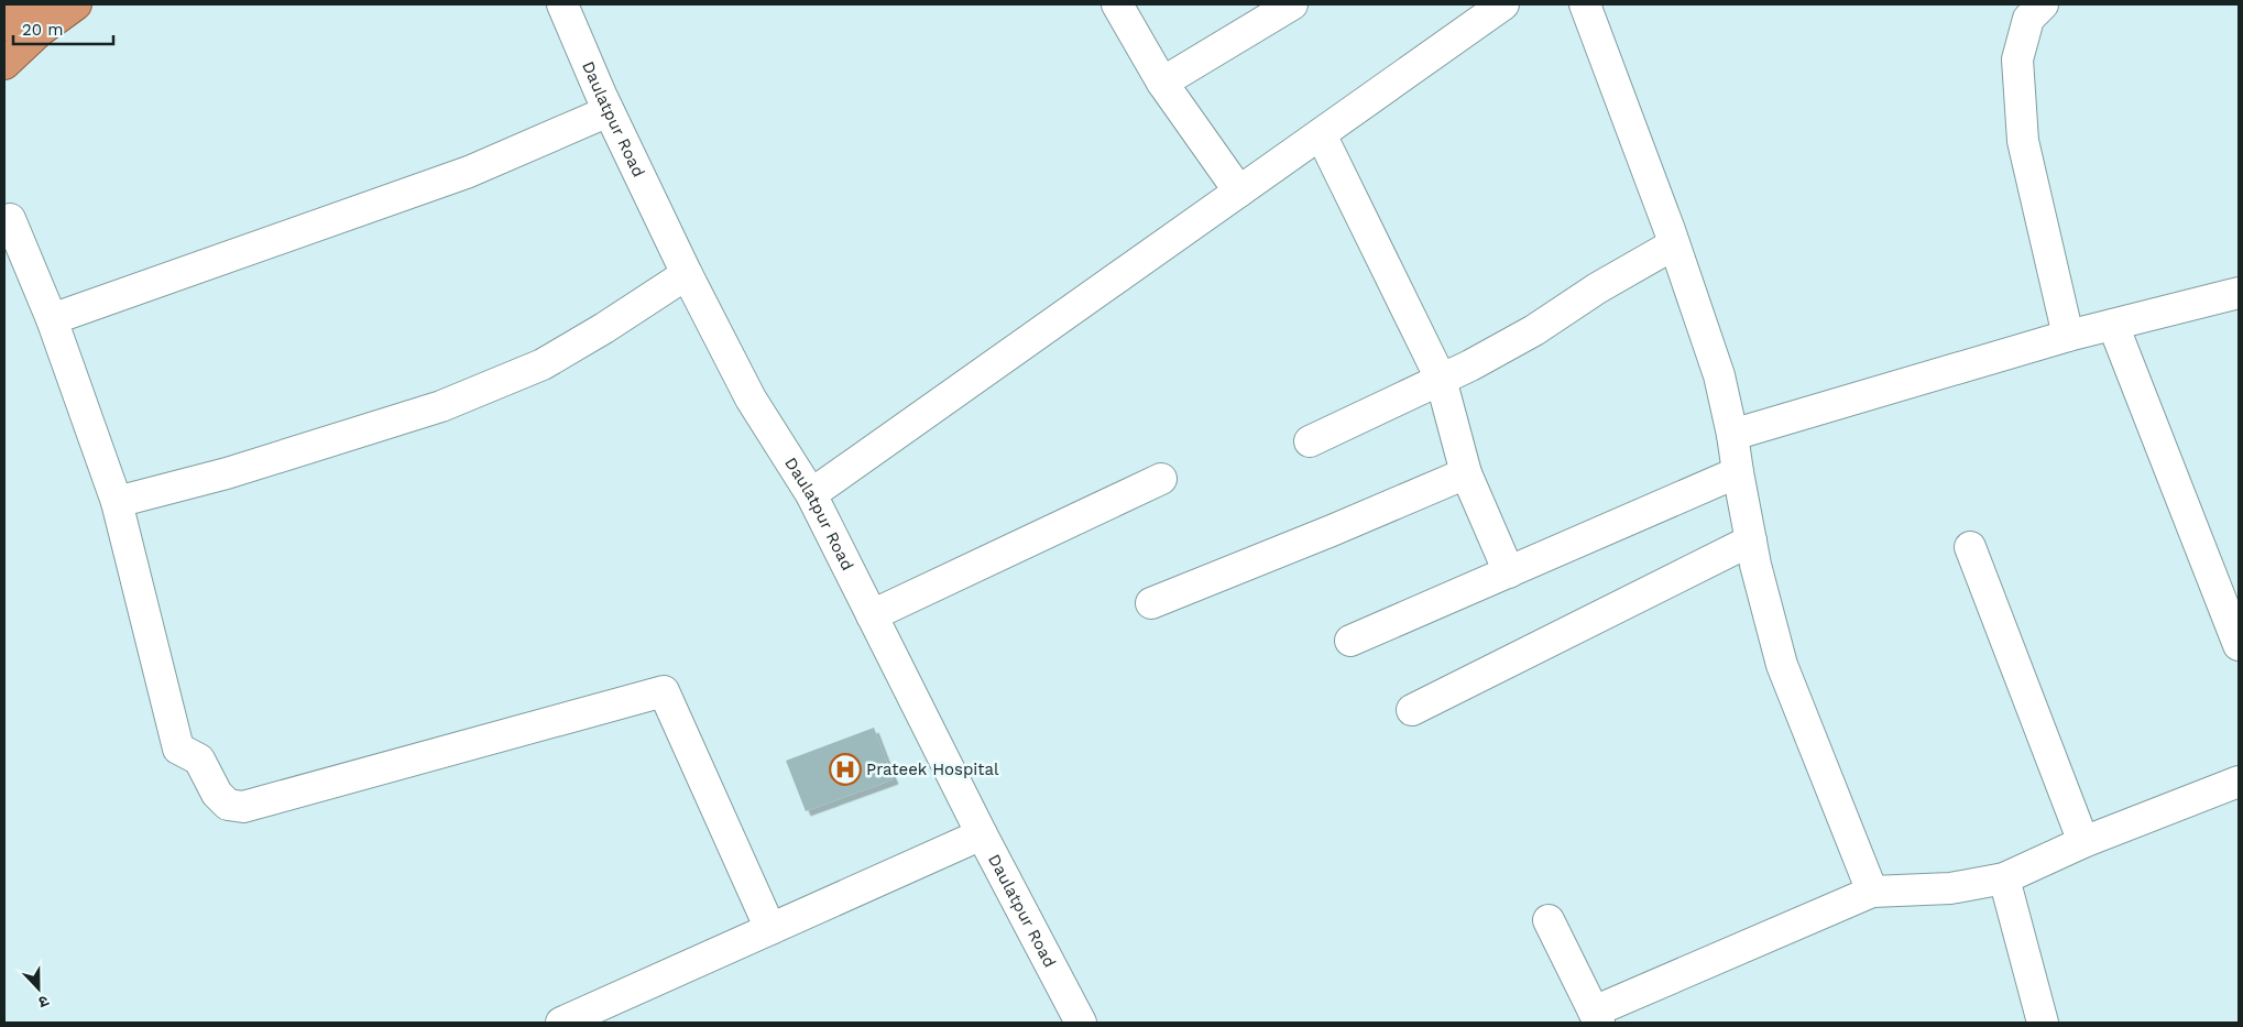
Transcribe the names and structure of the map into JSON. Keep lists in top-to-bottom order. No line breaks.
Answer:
{"streets":{"street":["Daulatpur Road"]},"places":{"hospital":["Prateek Hospital"]},"scale_bar":"20 m","north":"bottom"}
